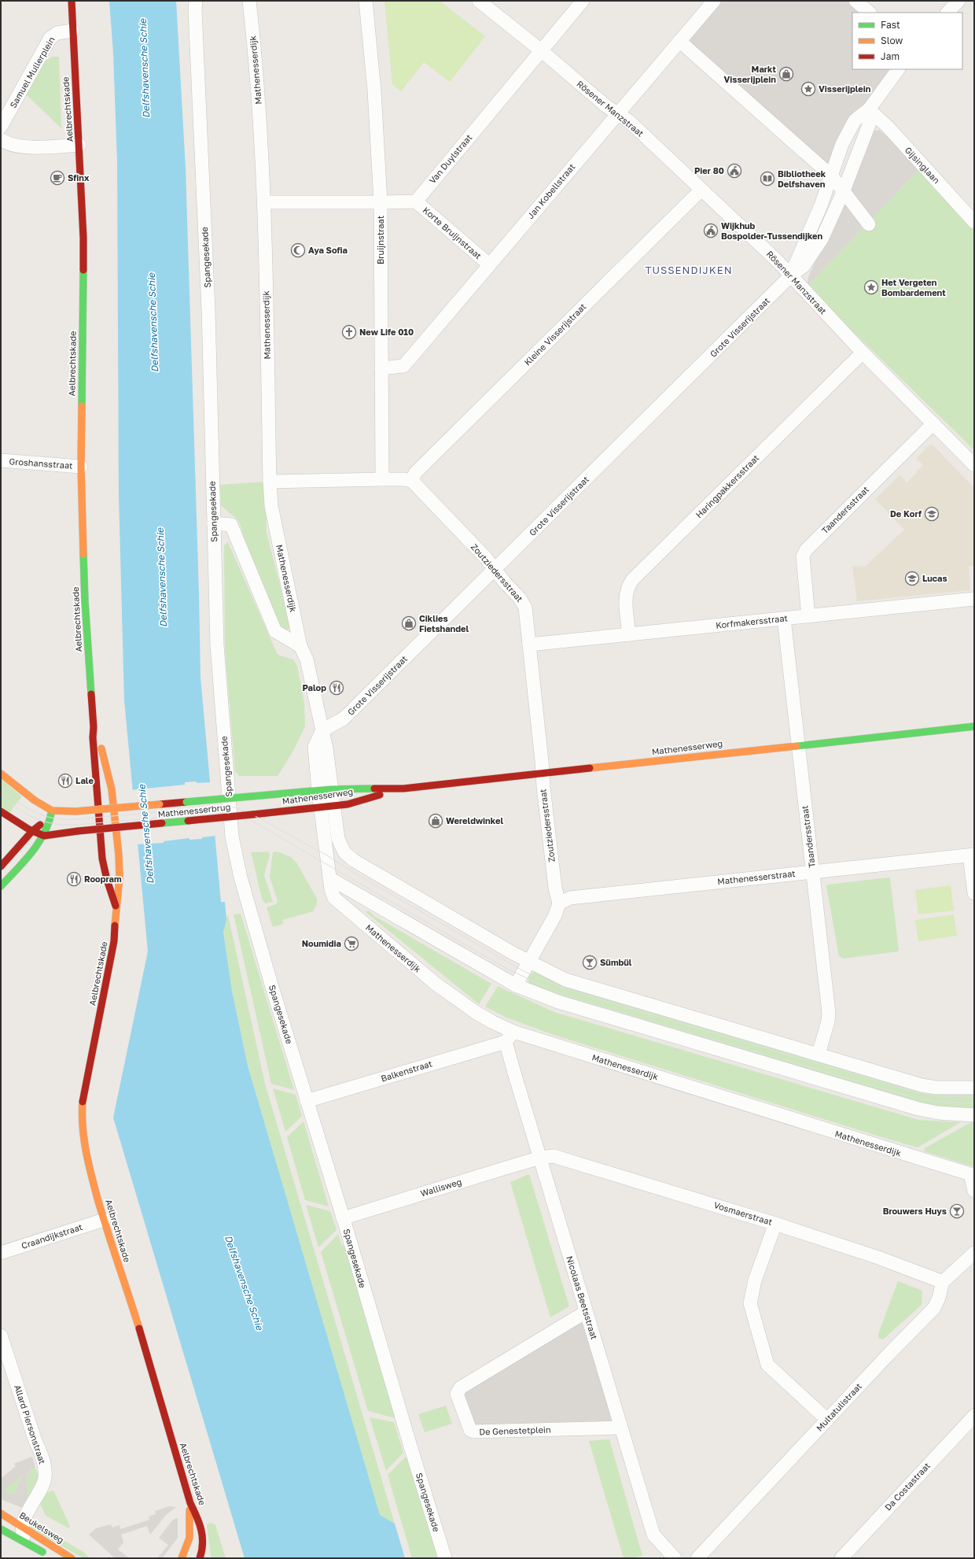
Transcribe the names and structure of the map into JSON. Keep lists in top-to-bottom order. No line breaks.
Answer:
{"streets":{"street":["Mathenesserdijk","Samuel Mullerplein","Rösener Manzstraat","Aelbrechtskade","Van Duylstraat","Gijsinglaan","Jan Kobellstraat","Korte Bruijnstraat","Bruijnstraat","Spangesekade","Grote Visserijstraat","Kleine Visserijstraat","Groshansstraat","Haringpakkersstraat","Taandersstraat","Zoutziedersstraat","Korfmakersstraat","Mathenesserweg","Mathenesserbrug","Mathenesserstraat","Balkenstraat","Wallisweg","Vosmaerstraat","Craandijkstraat","Nicolaas Beetsstraat","Multatulistraat","Allard Piersonstraat","De Genestetplein","Da Costastraat","Beukelsweg"]},"crossings":[["Mathenesserdijk","Grote Visserijstraat"],["Mathenesserdijk","Taandersstraat"],["Mathenesserdijk","Mathenesserweg"],["Mathenesserdijk","Balkenstraat"],["Mathenesserdijk","Nicolaas Beetsstraat"],["Samuel Mullerplein","Aelbrechtskade"],["Rösener Manzstraat","Van Duylstraat"],["Rösener Manzstraat","Jan Kobellstraat"],["Rösener Manzstraat","Grote Visserijstraat"],["Rösener Manzstraat","Kleine Visserijstraat"],["Rösener Manzstraat","Haringpakkersstraat"],["Rösener Manzstraat","Taandersstraat"],["Aelbrechtskade","Groshansstraat"],["Aelbrechtskade","Craandijkstraat"],["Van Duylstraat","Korte Bruijnstraat"],["Gijsinglaan","Grote Visserijstraat"],["Jan Kobellstraat","Korte Bruijnstraat"],["Jan Kobellstraat","Bruijnstraat"],["Spangesekade","Balkenstraat"],["Spangesekade","Wallisweg"],["Grote Visserijstraat","Zoutziedersstraat"],["Kleine Visserijstraat","Zoutziedersstraat"],["Haringpakkersstraat","Korfmakersstraat"],["Taandersstraat","Korfmakersstraat"],["Taandersstraat","Mathenesserweg"],["Taandersstraat","Mathenesserstraat"],["Zoutziedersstraat","Korfmakersstraat"],["Zoutziedersstraat","Mathenesserweg"],["Zoutziedersstraat","Mathenesserstraat"],["Mathenesserweg","Mathenesserbrug"],["Balkenstraat","Nicolaas Beetsstraat"],["Wallisweg","Vosmaerstraat"],["Wallisweg","Nicolaas Beetsstraat"],["Vosmaerstraat","Nicolaas Beetsstraat"],["Vosmaerstraat","Multatulistraat"],["Nicolaas Beetsstraat","De Genestetplein"],["Allard Piersonstraat","Beukelsweg"]],"districts":["TUSSENDIJKEN"],"water":["Delfshavensche Schie"],"places":{"shop":["Markt Visserijplein","Ciklies Fietshandel","Wereldwinkel"],"place":["Visserijplein","Het Vergeten Bombardement"],"public building":["Pier 80","Wijkhub Bospolder-Tussendijken"],"cafe":["Sfinx"],"library":["Bibliotheek Delfshaven"],"mosque":["Aya Sofia"],"church":["New Life 010"],"school or university":["De Korf","Lucas"],"restaurant":["Palop","Lale","Roopram"],"supermarket":["Noumidia"],"bar":["Sümbül","Brouwers Huys"]},"legend":["Fast","Slow","Jam"]}
